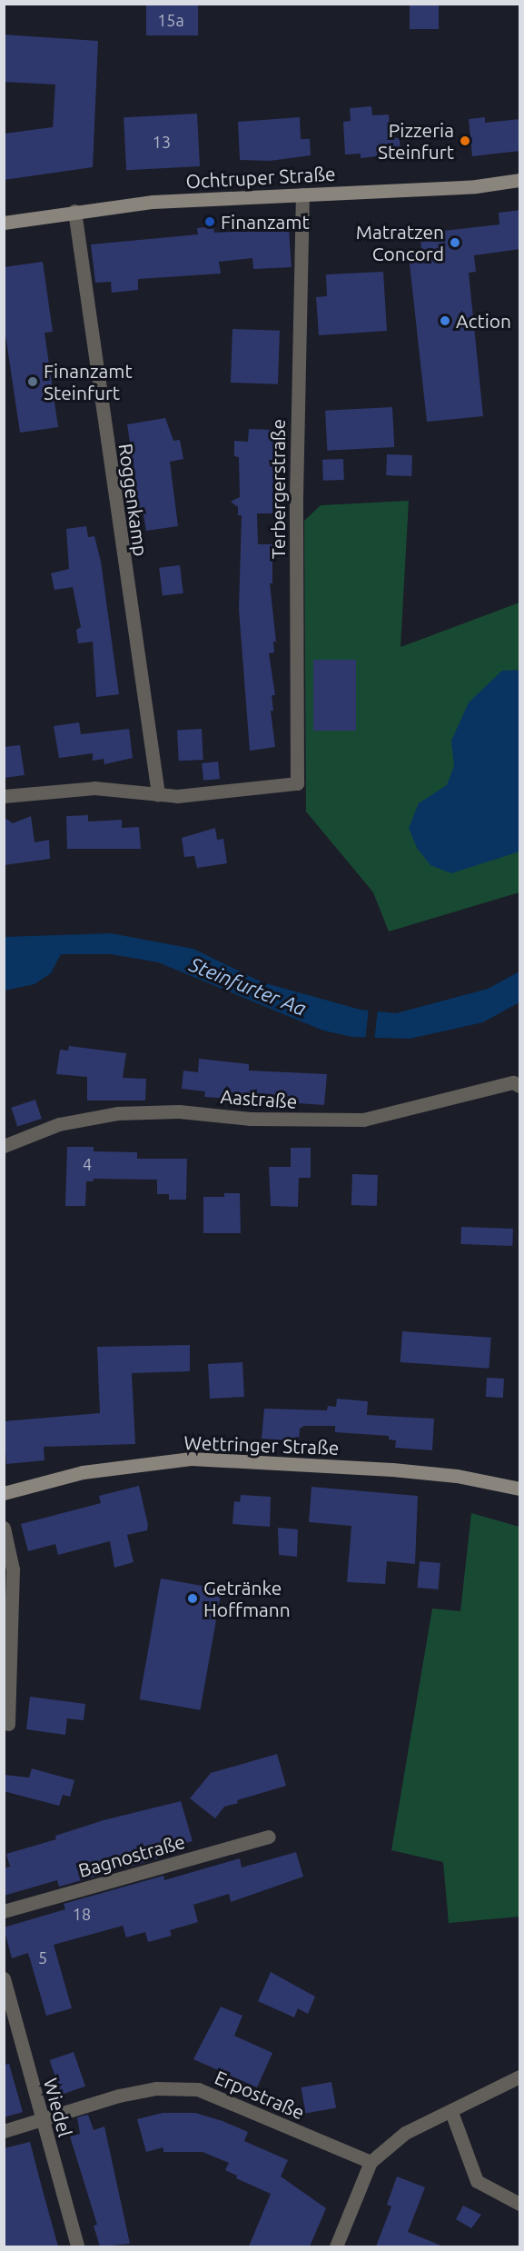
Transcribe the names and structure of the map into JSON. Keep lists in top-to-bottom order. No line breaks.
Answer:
{"streets":{"main road":["Ochtruper Straße","Wettringer Straße"],"street":["Terbergerstraße","Roggenkamp","Aastraße","Bagnostraße","Erpostraße","Wiedel"]},"crossings":[["Ochtruper Straße","Terbergerstraße"],["Ochtruper Straße","Roggenkamp"],["Terbergerstraße","Roggenkamp"],["Erpostraße","Wiedel"]],"water":["Steinfurter Aa"],"places":["Pizzeria Steinfurt","Finanzamt","Matratzen Concord","Action","Finanzamt Steinfurt","Getränke Hoffmann"],"house_numbers":["15a","13","4","18","5"]}
